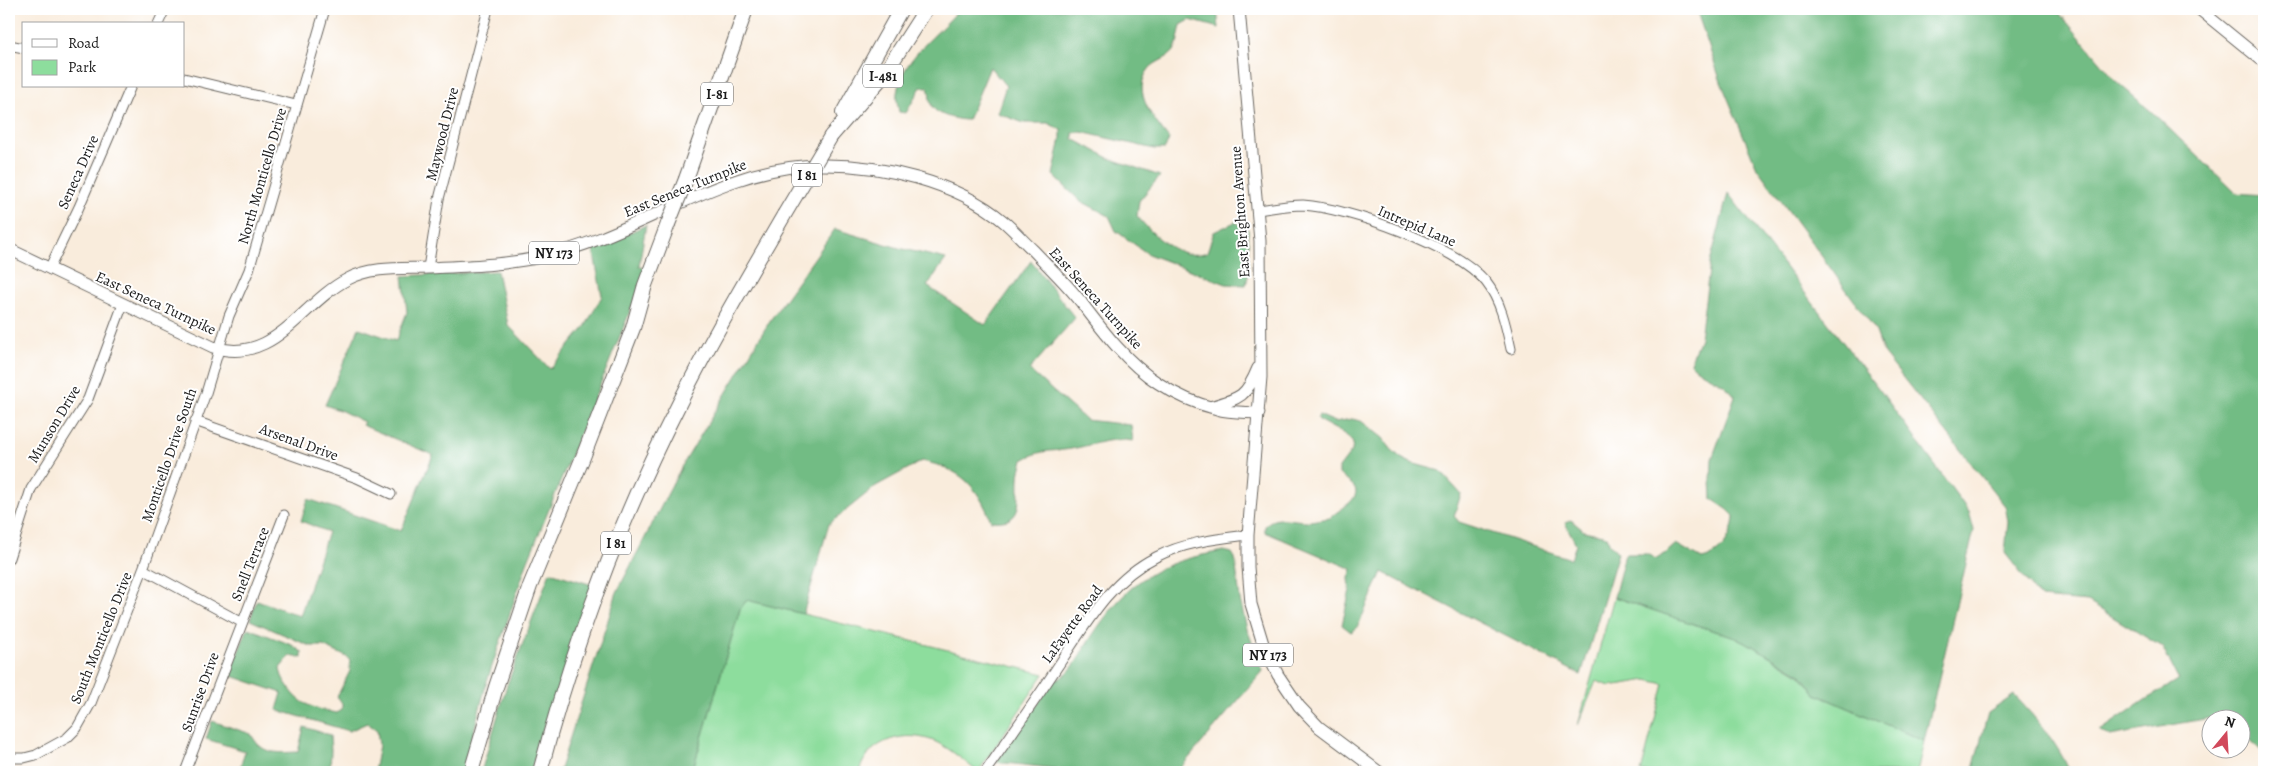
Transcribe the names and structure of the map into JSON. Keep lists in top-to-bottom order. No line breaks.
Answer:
{"streets":{"highway":["I-481","I-81","I 81"],"main road":["East Seneca Turnpike","East Brighton Avenue","NY 173"],"street":["Maywood Drive","Seneca Drive","North Monticello Drive","Intrepid Lane","Munson Drive","Arsenal Drive","Monticello Drive South","Snell Terrace","LaFayette Road","South Monticello Drive","Sunrise Drive"]},"crossings":[["I-481","I 81"],["Maywood Drive","East Seneca Turnpike"],["Seneca Drive","East Seneca Turnpike"],["North Monticello Drive","East Seneca Turnpike"],["North Monticello Drive","Monticello Drive South"],["East Seneca Turnpike","East Brighton Avenue"],["East Seneca Turnpike","NY 173"],["East Seneca Turnpike","Munson Drive"],["East Seneca Turnpike","Monticello Drive South"],["East Brighton Avenue","Intrepid Lane"],["East Brighton Avenue","NY 173"],["NY 173","LaFayette Road"],["Arsenal Drive","Monticello Drive South"],["Monticello Drive South","South Monticello Drive"],["Snell Terrace","Sunrise Drive"]],"legend":["Road","Park"],"north":"top"}
